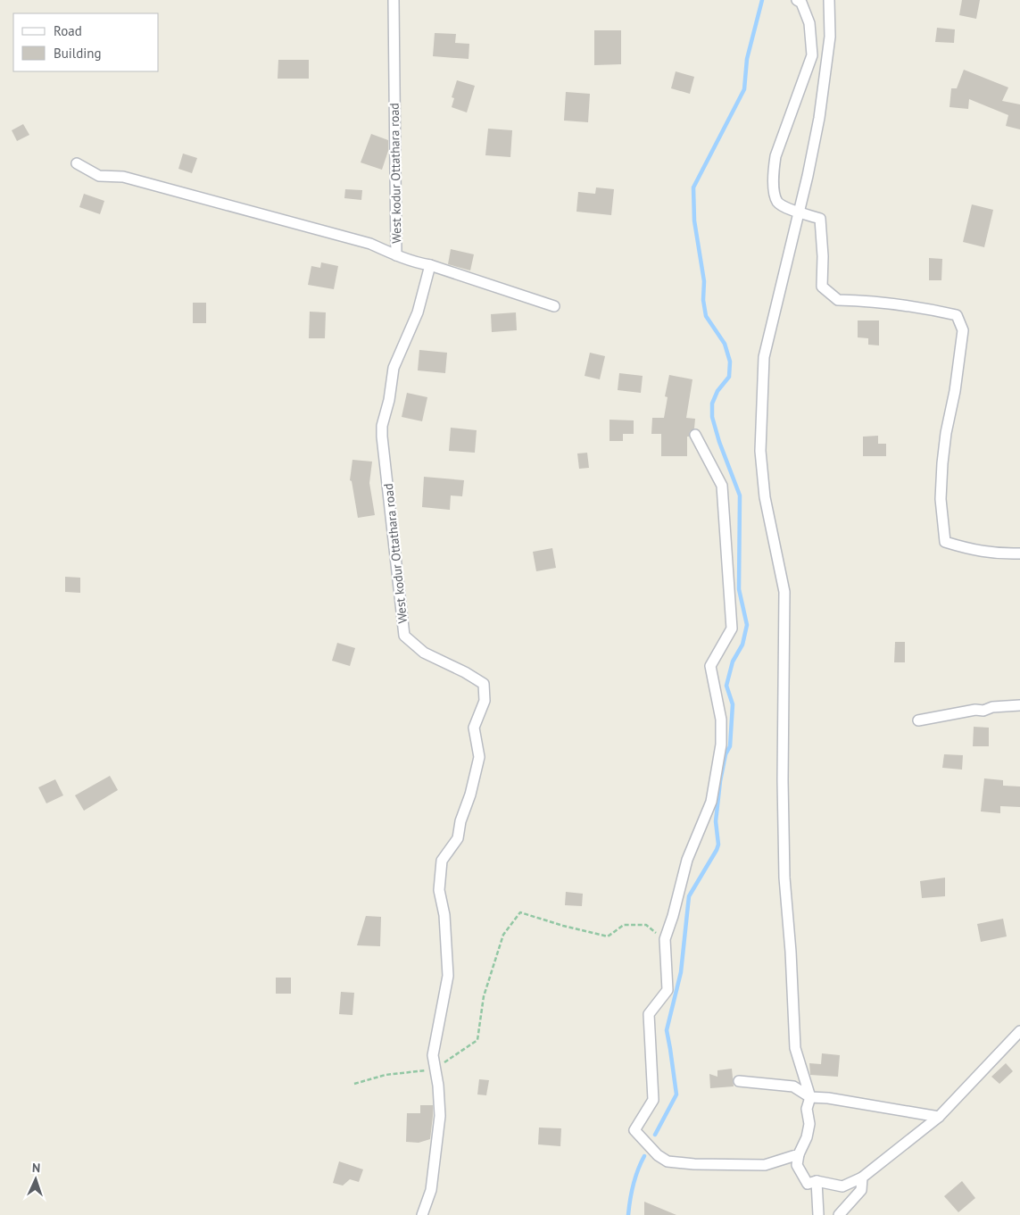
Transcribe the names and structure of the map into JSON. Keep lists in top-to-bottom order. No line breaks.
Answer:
{"streets":{"street":["West kodur Ottathara road"]},"legend":["Road","Building"],"north":"top"}
